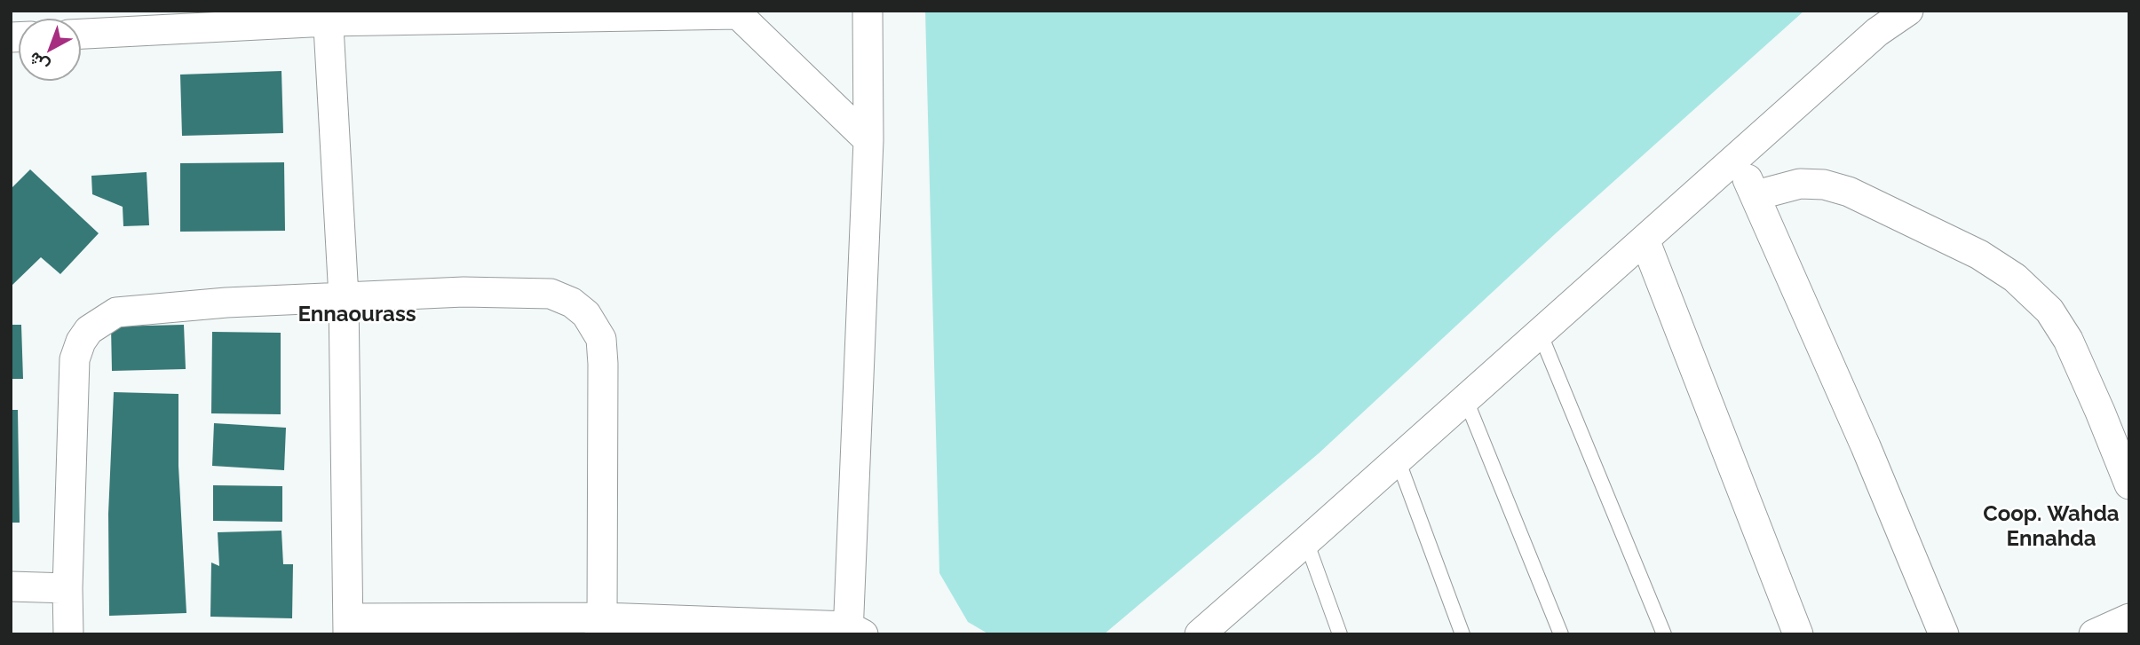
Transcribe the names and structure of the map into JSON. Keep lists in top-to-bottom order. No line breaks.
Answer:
{"districts":["Ennaourass","Coop. Wahda Ennahda"],"north":"bottom left"}
